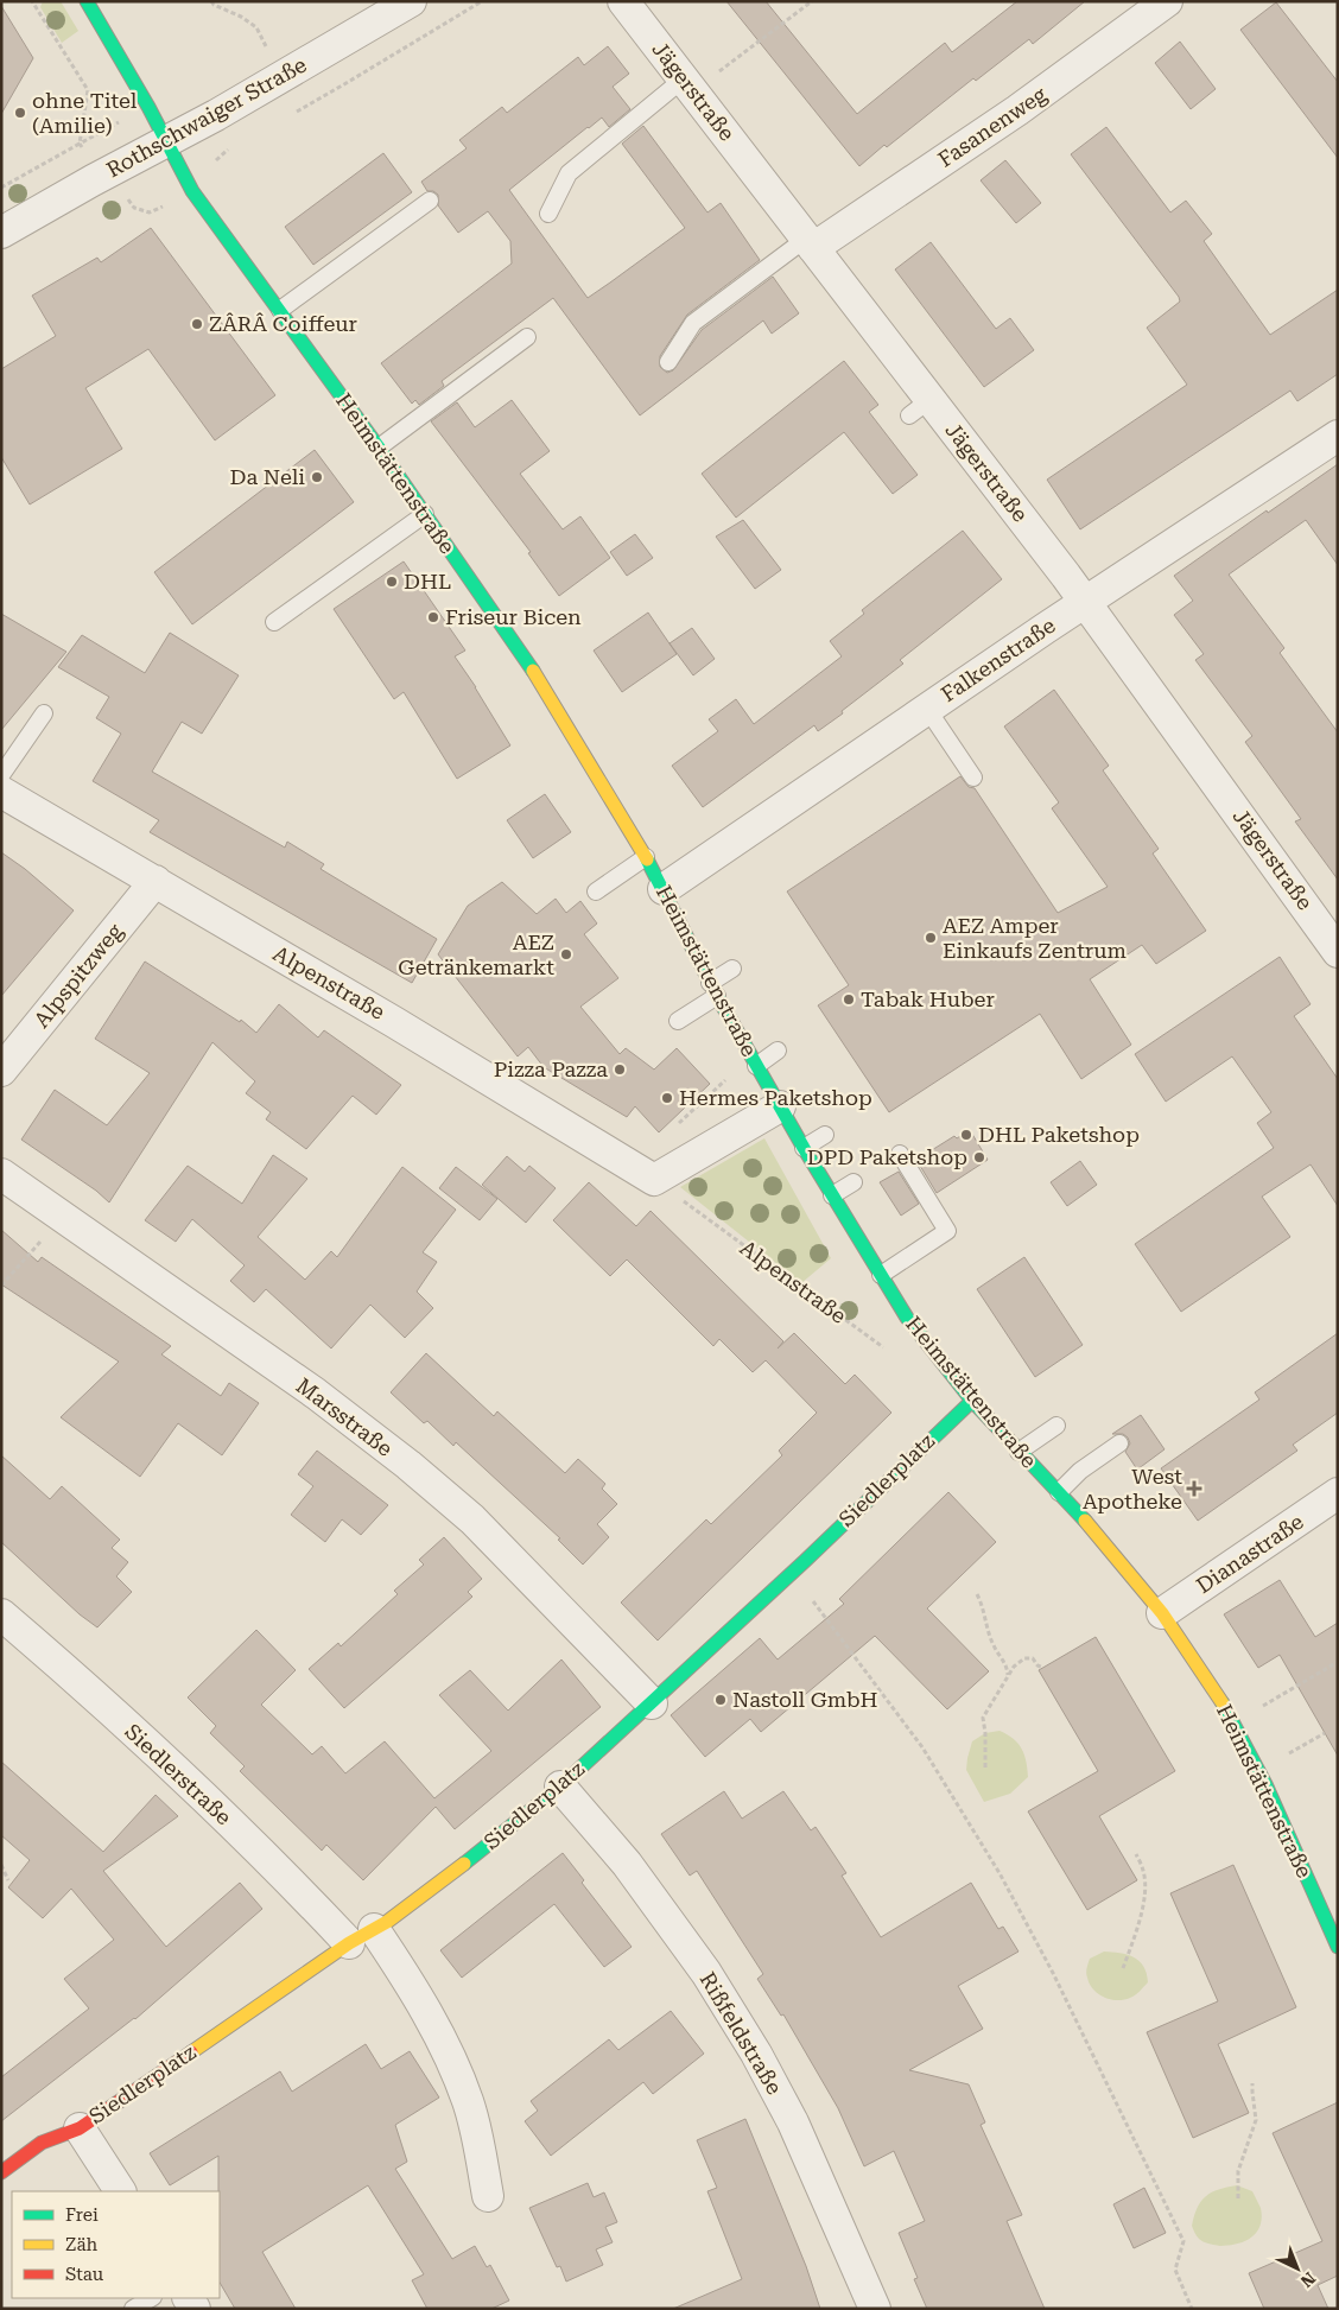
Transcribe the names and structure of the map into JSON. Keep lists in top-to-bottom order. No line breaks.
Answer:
{"streets":{"street":["Jägerstraße","Rothschwaiger Straße","Fasanenweg","Heimstättenstraße","Falkenstraße","Alpspitzweg","Alpenstraße","Marsstraße","Siedlerplatz","Dianastraße","Siedlerstraße","Rißfeldstraße"]},"crossings":[["Jägerstraße","Fasanenweg"],["Jägerstraße","Falkenstraße"],["Rothschwaiger Straße","Heimstättenstraße"],["Heimstättenstraße","Falkenstraße"],["Heimstättenstraße","Siedlerplatz"],["Heimstättenstraße","Dianastraße"],["Alpspitzweg","Alpenstraße"],["Marsstraße","Siedlerplatz"],["Siedlerplatz","Siedlerstraße"],["Siedlerplatz","Rißfeldstraße"]],"places":{"other":["ohne Titel (Amilie)","ZÂRÂ Coiffeur","Da Neli","DHL","Friseur Bicen","AEZ Amper Einkaufs Zentrum","AEZ Getränkemarkt","Tabak Huber","Pizza Pazza","Hermes Paketshop","DHL Paketshop","DPD Paketshop","Nastoll GmbH"],"health":["West Apotheke"]},"legend":["Frei","Zäh","Stau"],"north":"bottom right"}
